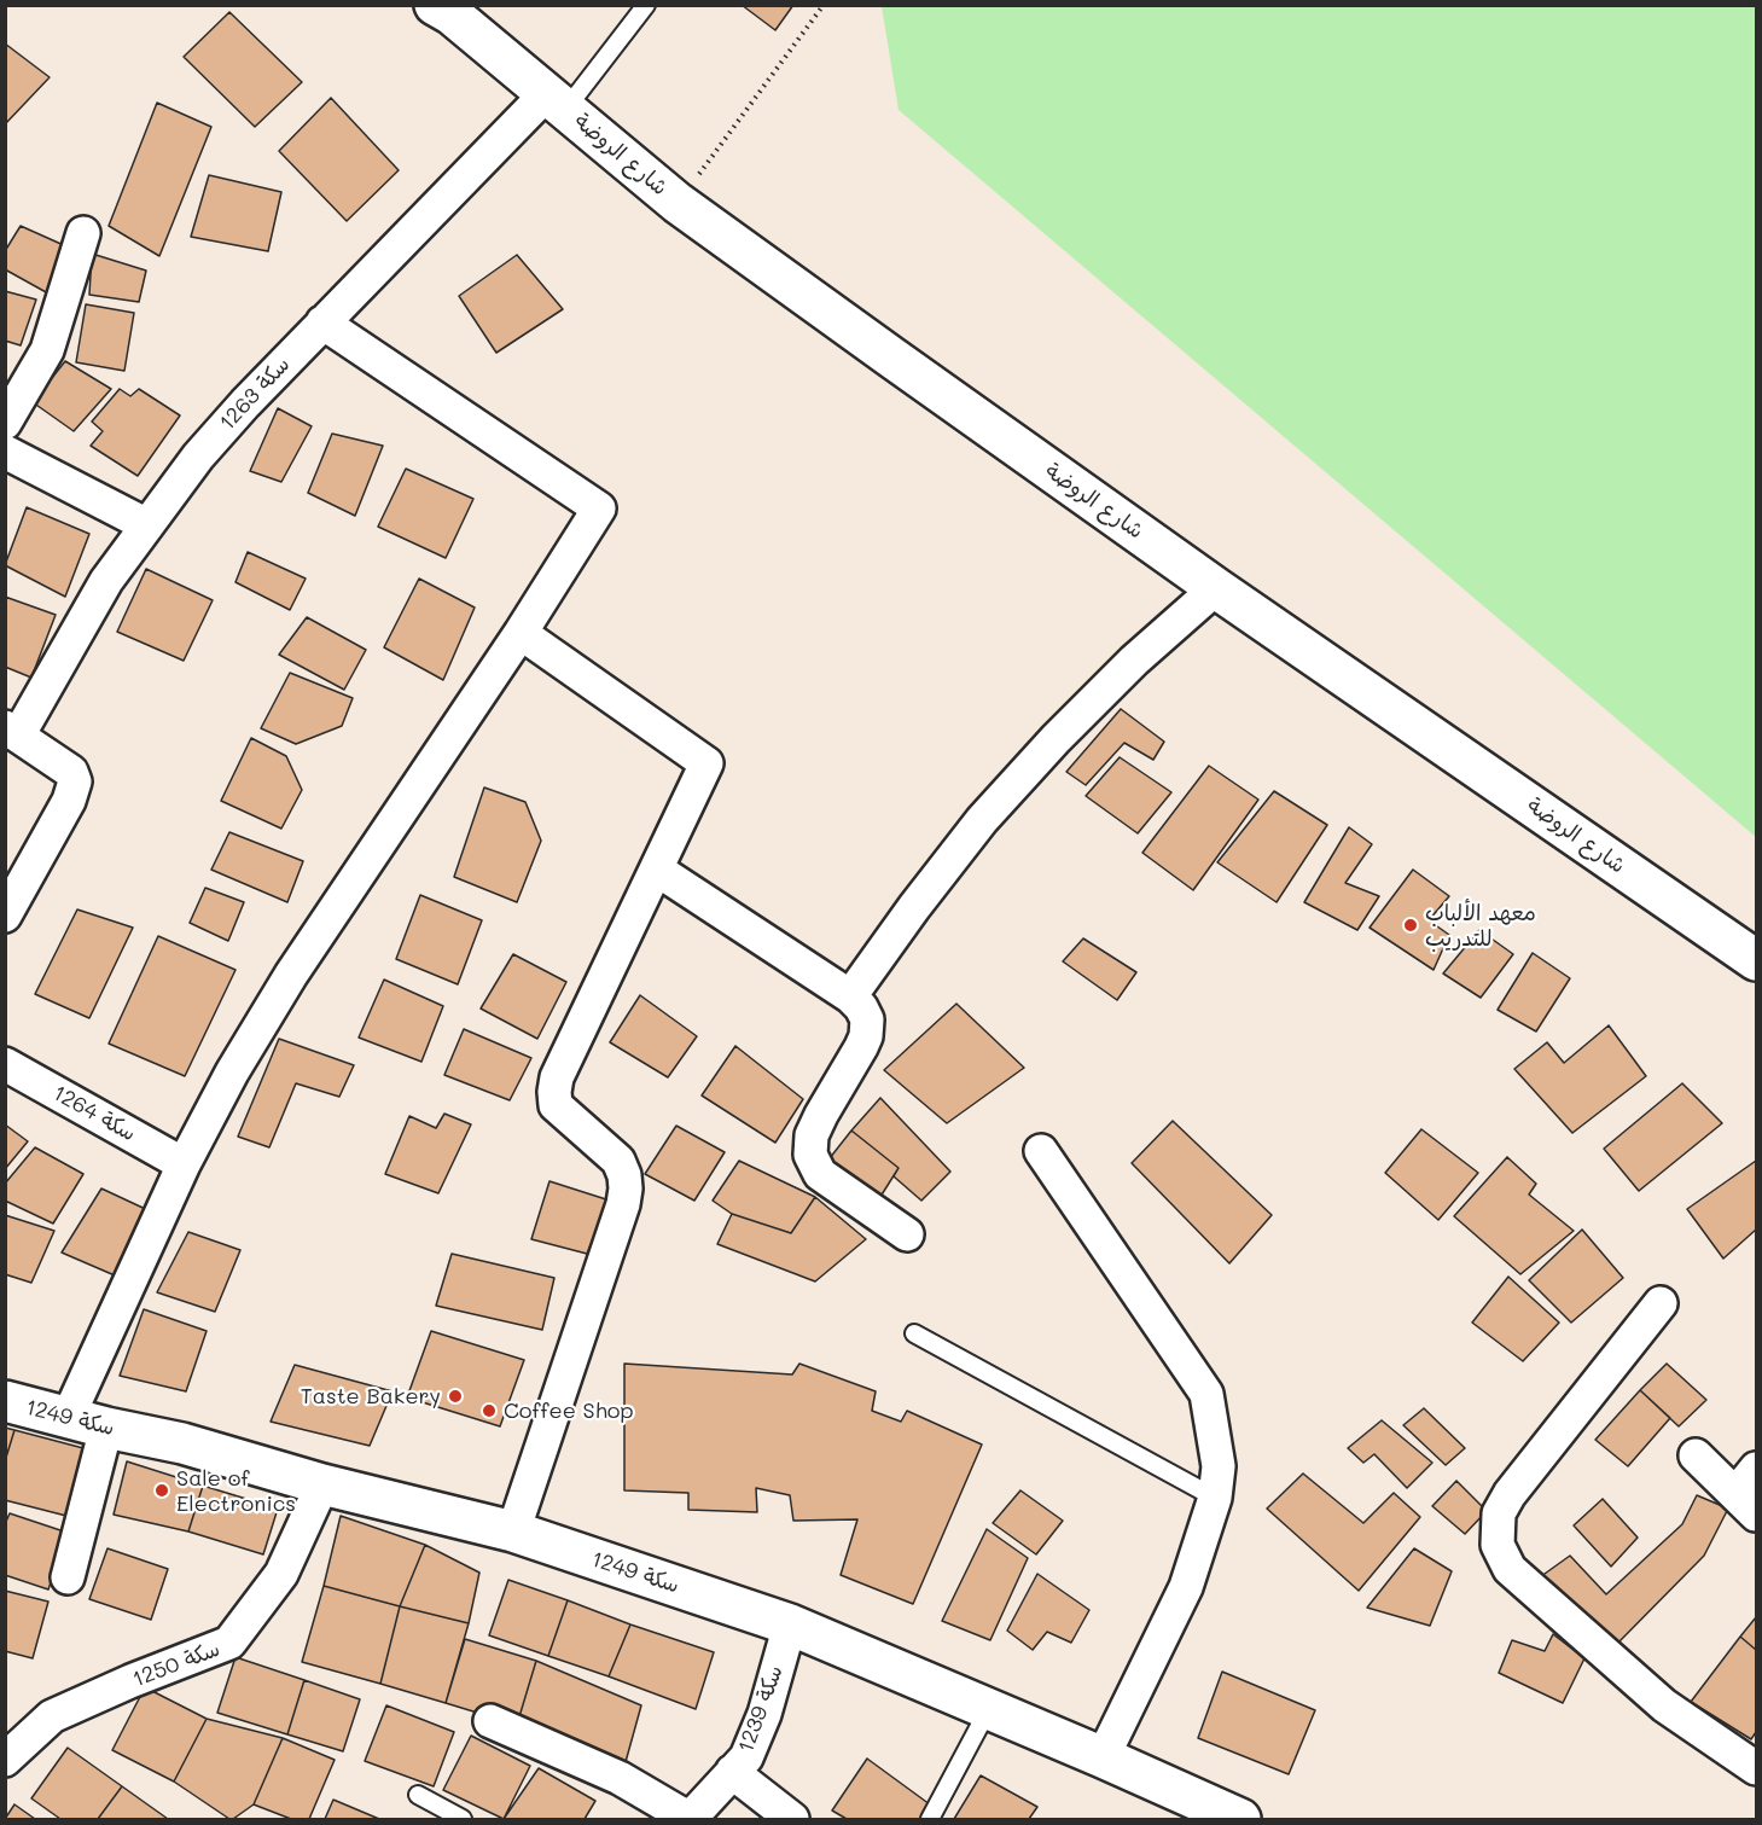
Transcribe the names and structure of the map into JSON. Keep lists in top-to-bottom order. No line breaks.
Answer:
{"streets":{"main road":["شارع الروضة","سكة 1249"],"street":["سكة 1263","سكة 1264","سكة 1250","سكة 1239"]},"crossings":[["شارع الروضة","سكة 1263"],["سكة 1249","سكة 1250"],["سكة 1249","سكة 1239"]],"places":["معهد الألباب للتدريب","Taste Bakery","Coffee Shop","Sale of Electronics"]}
